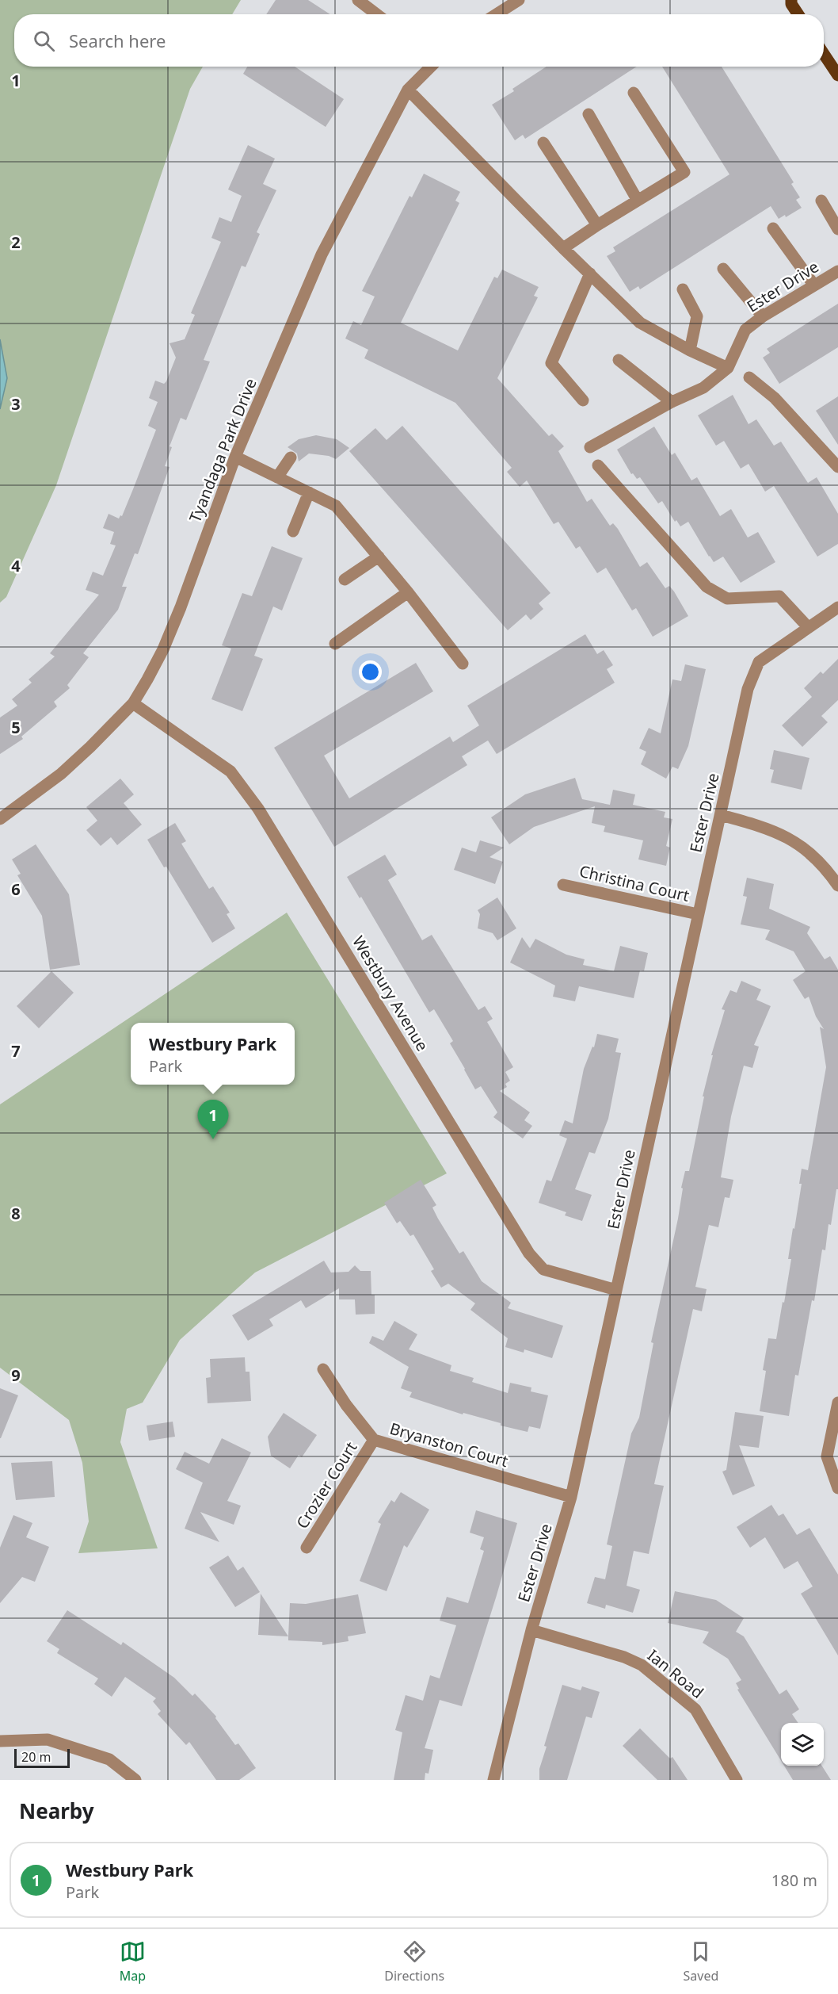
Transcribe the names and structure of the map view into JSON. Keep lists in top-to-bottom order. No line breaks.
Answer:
{"streets":{"street":["Ester Drive","Tyandaga Park Drive","Christina Court","Westbury Avenue","Bryanston Court","Crozier Court","Ian Road"]},"crossings":[["Ester Drive","Christina Court"],["Ester Drive","Westbury Avenue"],["Ester Drive","Bryanston Court"],["Ester Drive","Ian Road"],["Tyandaga Park Drive","Westbury Avenue"],["Bryanston Court","Crozier Court"]],"scale_bar":"20 m","page":{"search":"Search here","popup":["Westbury Park","Park"],"pins":"1","scale":"20 m","heading":"Nearby","list":[{"mark":"1","name":"Westbury Park","note":"Park","value":"180 m"}],"nav":["Map","Directions","Saved"]},"grid":{"rows":["1","2","3","4","5","6","7","8","9"]}}
